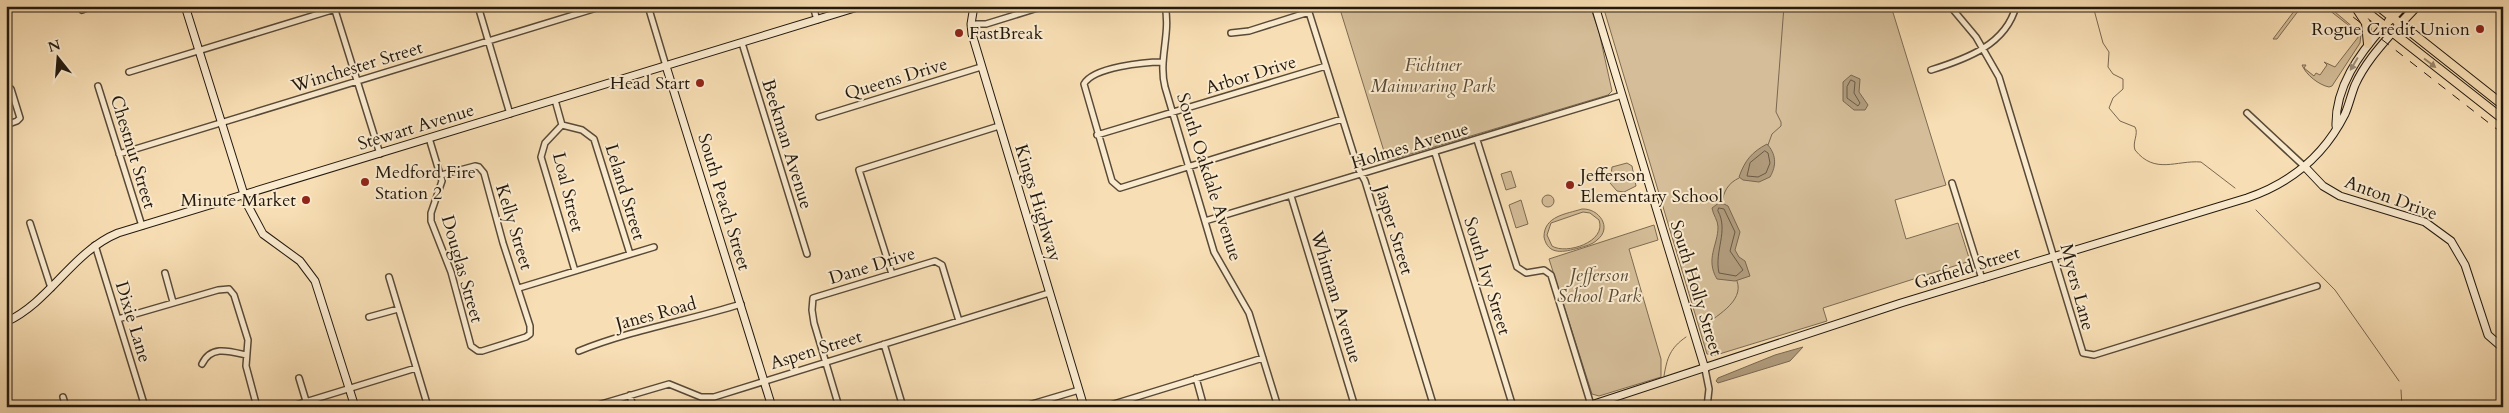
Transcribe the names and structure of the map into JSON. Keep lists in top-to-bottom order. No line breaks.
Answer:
{"streets":{"main road":["Stewart Avenue","Anton Drive","South Peach Street","Kings Highway","Garfield Street","South Holly Street"],"street":["Winchester Street","Arbor Drive","Queens Drive","Beekman Avenue","Holmes Avenue","Chestnut Street","South Oakdale Avenue","Loal Street","Leland Street","Kelly Street","Jasper Street","Dane Drive","Douglas Street","South Ivy Street","Myers Lane","Whitman Avenue","Janes Road","Dixie Lane","Aspen Street"]},"crossings":[["Winchester Street","Chestnut Street"],["Arbor Drive","South Oakdale Avenue"],["Arbor Drive","Jasper Street"],["Queens Drive","Kings Highway"],["Stewart Avenue","Beekman Avenue"],["Stewart Avenue","Chestnut Street"],["Stewart Avenue","South Peach Street"],["Stewart Avenue","Dixie Lane"],["Holmes Avenue","South Oakdale Avenue"],["Holmes Avenue","Jasper Street"],["Holmes Avenue","South Ivy Street"],["Holmes Avenue","South Holly Street"],["Holmes Avenue","Whitman Avenue"],["Loal Street","Leland Street"],["Anton Drive","Garfield Street"],["South Peach Street","Janes Road"],["South Peach Street","Aspen Street"],["Kings Highway","Aspen Street"],["Kelly Street","Douglas Street"],["Dane Drive","Aspen Street"],["Garfield Street","Myers Lane"],["Garfield Street","South Holly Street"]],"parks":["Fichtner Mainwaring Park","Jefferson School Park"],"places":["Rogue Credit Union","FastBreak","Head Start","Medford Fire Station 2","Jefferson Elementary School","Minute Market"],"north":"top"}
